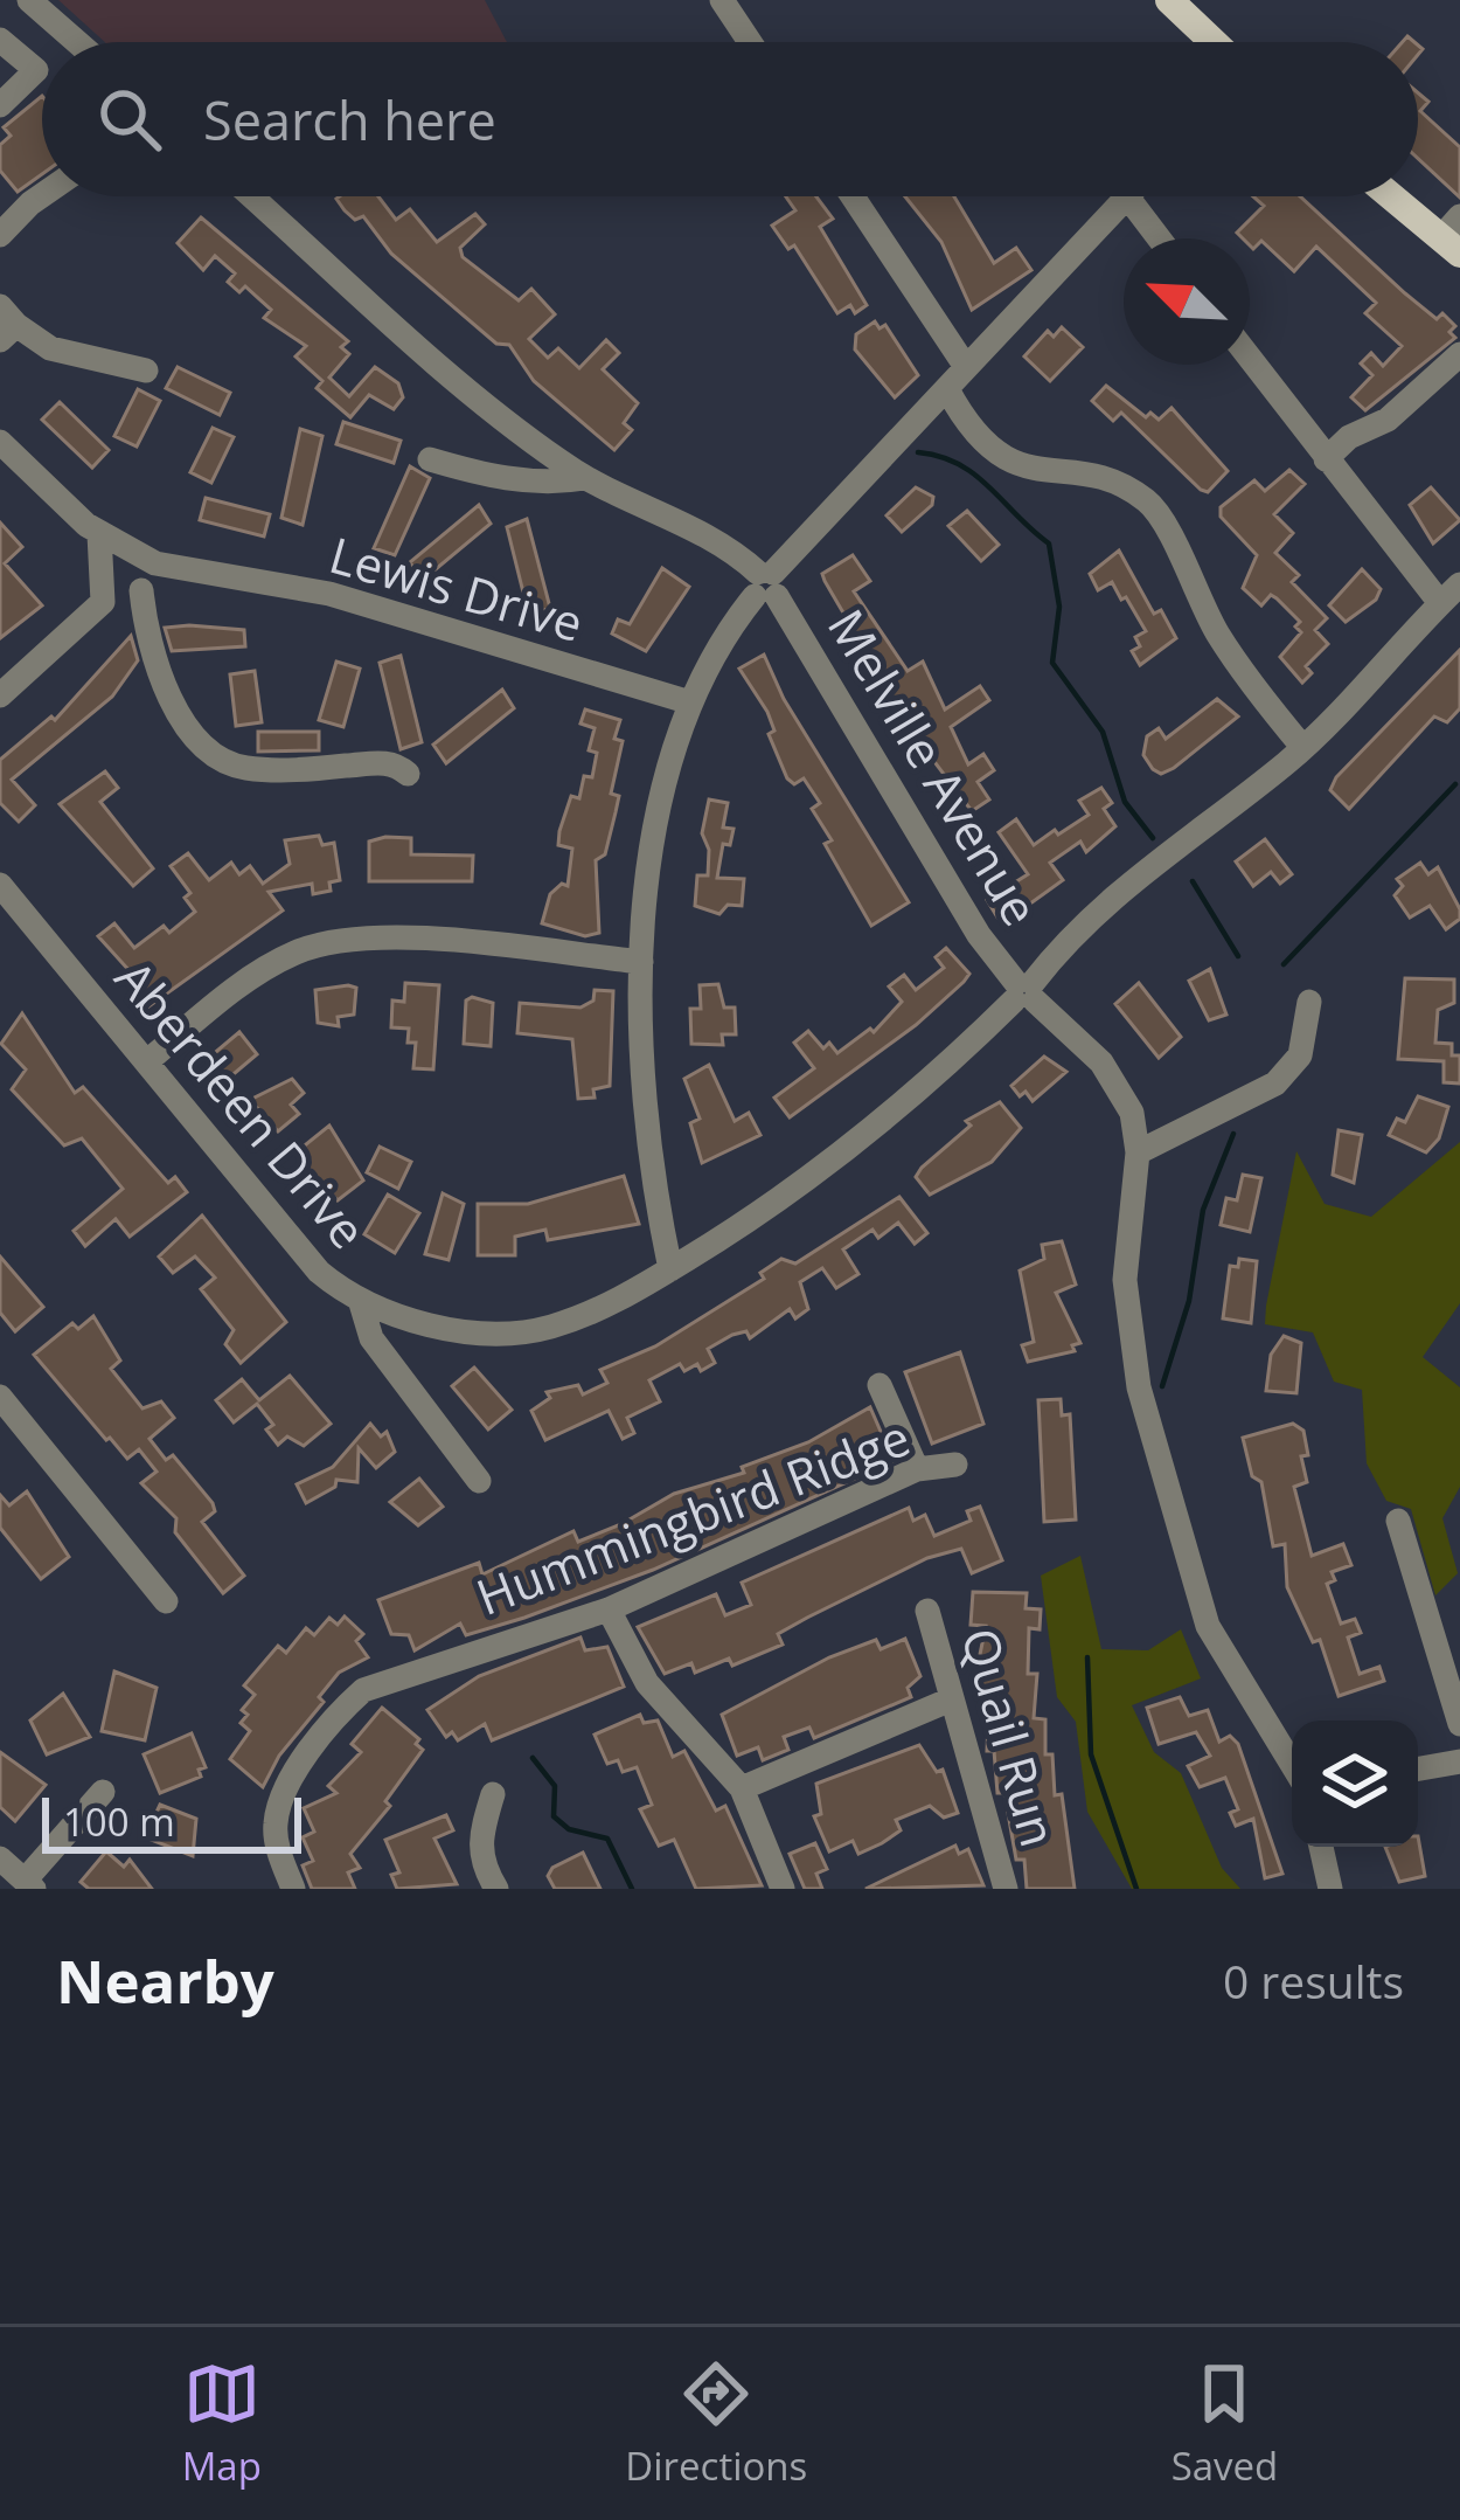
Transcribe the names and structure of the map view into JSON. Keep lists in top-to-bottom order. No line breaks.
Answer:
{"streets":{"street":["Lewis Drive","Melville Avenue","Aberdeen Drive","Hummingbird Ridge","Quail Run"]},"crossings":[["Melville Avenue","Aberdeen Drive"]],"scale_bar":"100 m","north":"top left","page":{"search":"Search here","scale":"100 m","heading":["Nearby","0 results"],"nav":["Map","Directions","Saved"]}}
